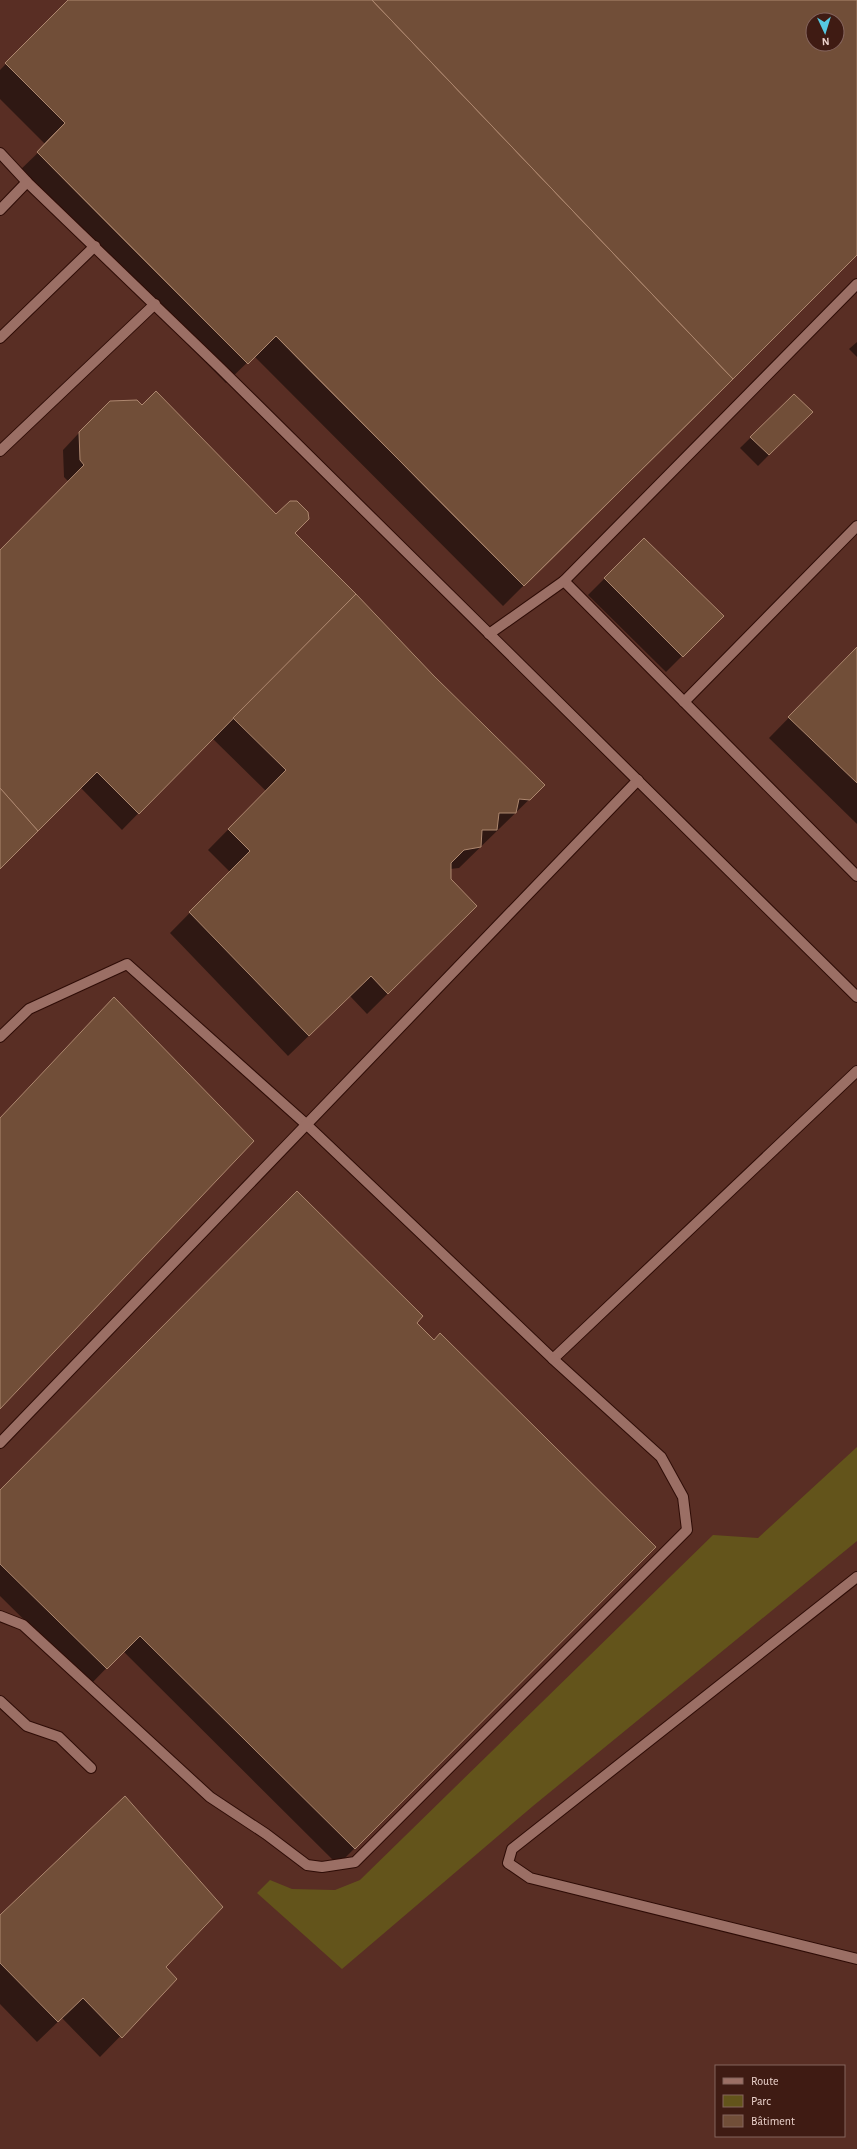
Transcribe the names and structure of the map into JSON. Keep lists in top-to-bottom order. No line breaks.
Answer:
{"legend":["Route","Parc","Bâtiment"],"north":"bottom"}
